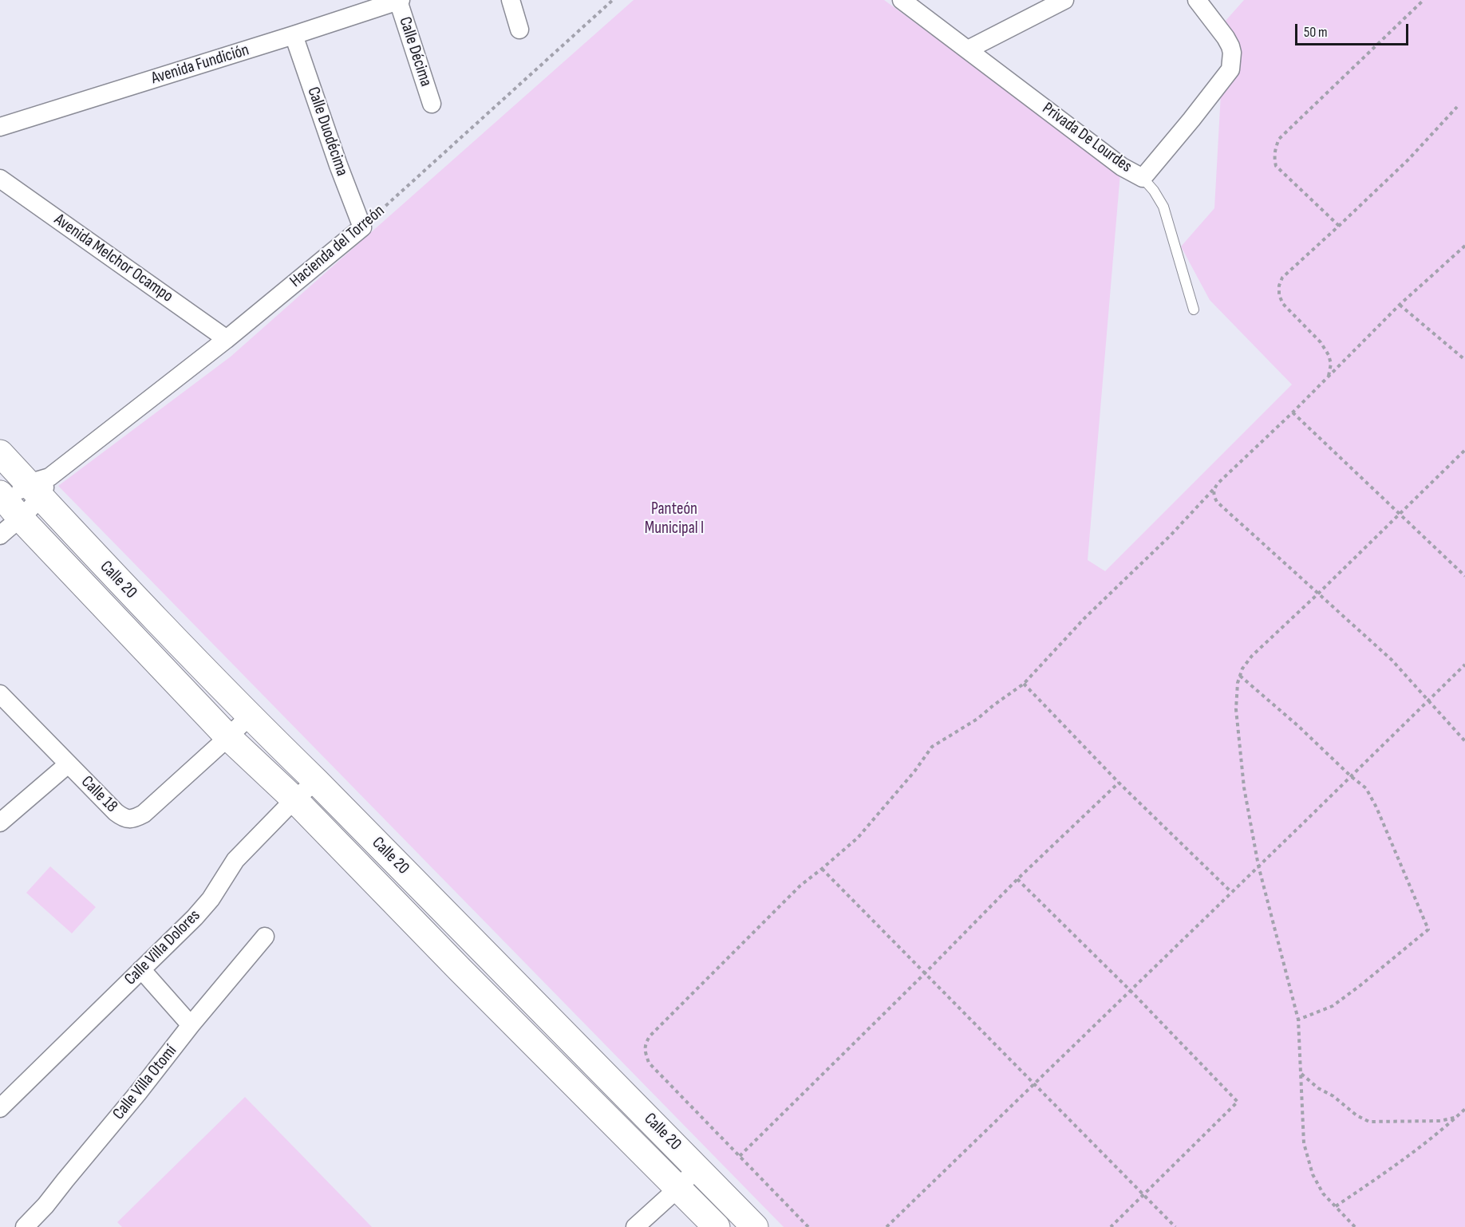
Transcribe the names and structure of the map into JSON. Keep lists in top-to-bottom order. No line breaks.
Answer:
{"streets":{"main road":["Calle 20"],"street":["Calle Décima","Avenida Fundición","Calle Duodécima","Privada De Lourdes","Hacienda del Torreón","Avenida Melchor Ocampo","Calle 18","Calle Villa Dolores","Calle Villa Otomí"]},"crossings":[["Calle Décima","Avenida Fundición"],["Avenida Fundición","Calle Duodécima"],["Calle Duodécima","Hacienda del Torreón"],["Hacienda del Torreón","Avenida Melchor Ocampo"],["Hacienda del Torreón","Calle 20"],["Calle 20","Calle 18"],["Calle 20","Calle Villa Dolores"]],"parks":["Panteón Municipal I"],"scale_bar":"50 m"}
